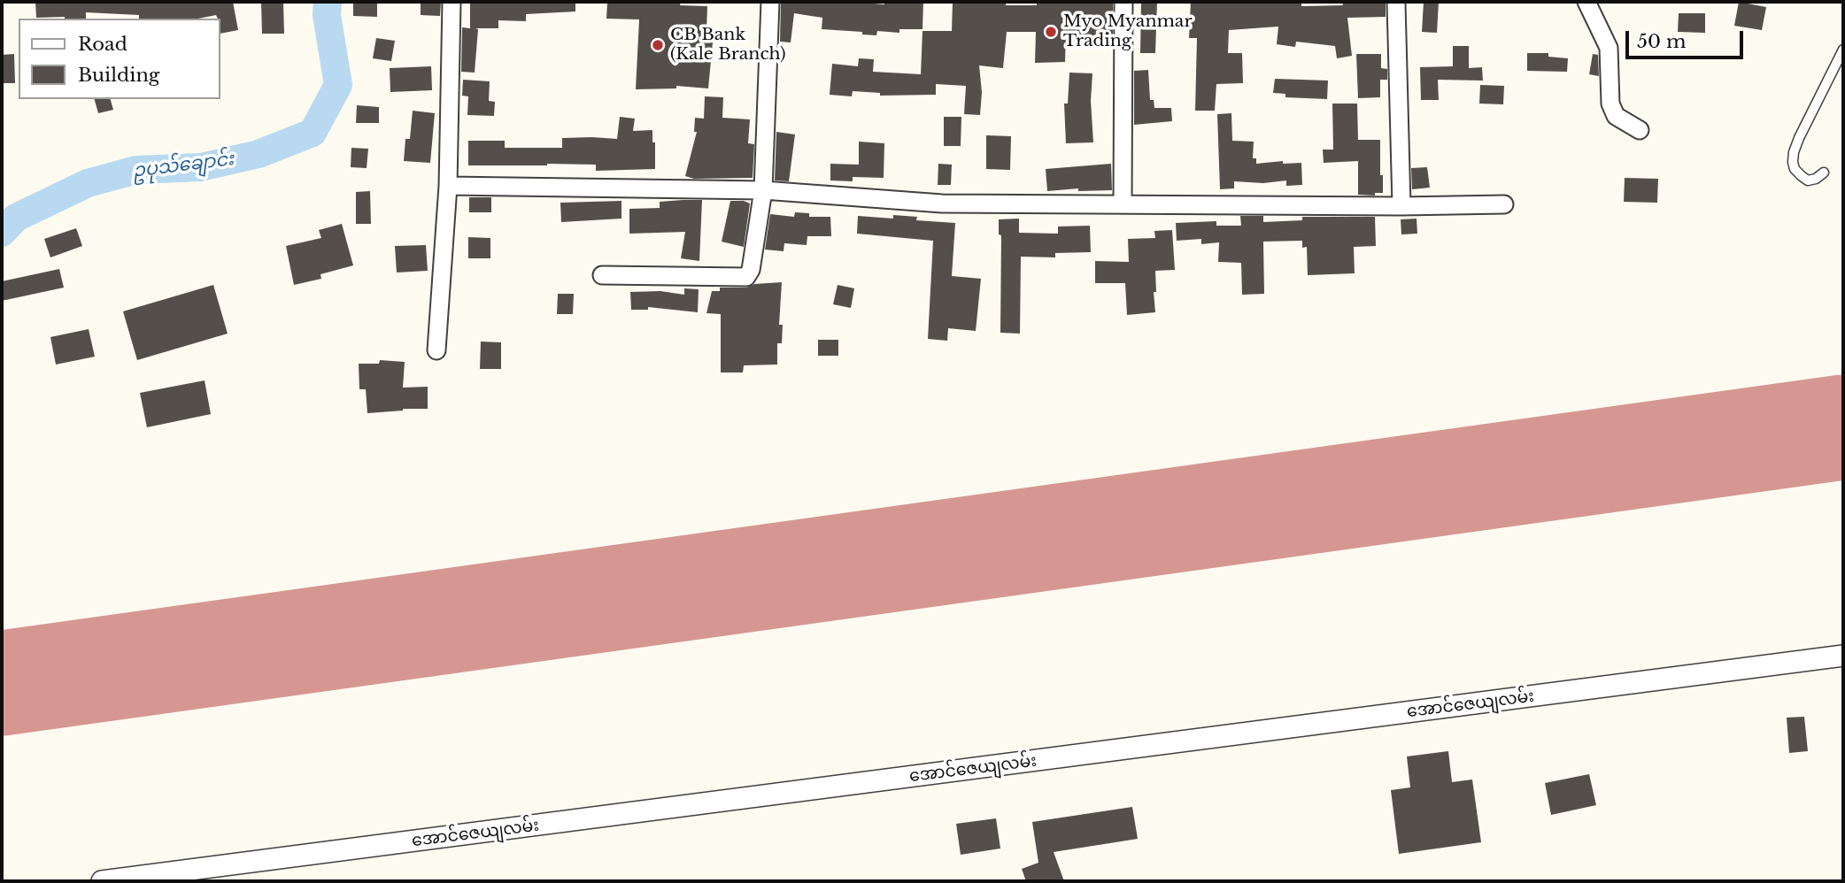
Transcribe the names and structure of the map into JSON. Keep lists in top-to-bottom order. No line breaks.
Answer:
{"streets":{"street":["အောင်ဇေယျလမ်း"]},"water":["ဥပုသ်ချောင်း"],"places":["Myo Myanmar Trading","CB Bank (Kale Branch)"],"legend":["Road","Building"],"scale_bar":"50 m"}
